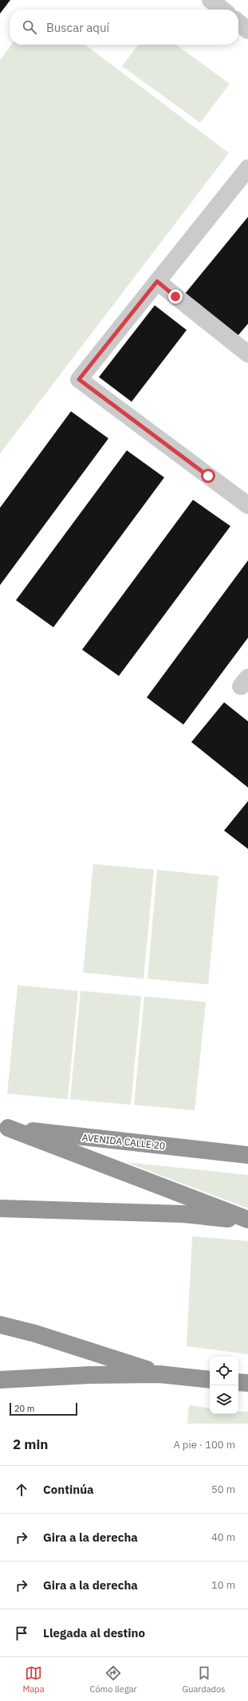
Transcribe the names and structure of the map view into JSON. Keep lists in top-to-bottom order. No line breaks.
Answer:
{"streets":{"highway":["AVENIDA CALLE 20"]},"scale_bar":"20 m","page":{"search":"Buscar aquí","scale":"20 m","heading":["2 min","A pie · 100 m"],"list":[["Continúa","50 m"],["Gira a la derecha","40 m"],["Gira a la derecha","10 m"],"Llegada al destino"],"nav":["Mapa","Cómo llegar","Guardados"]}}
